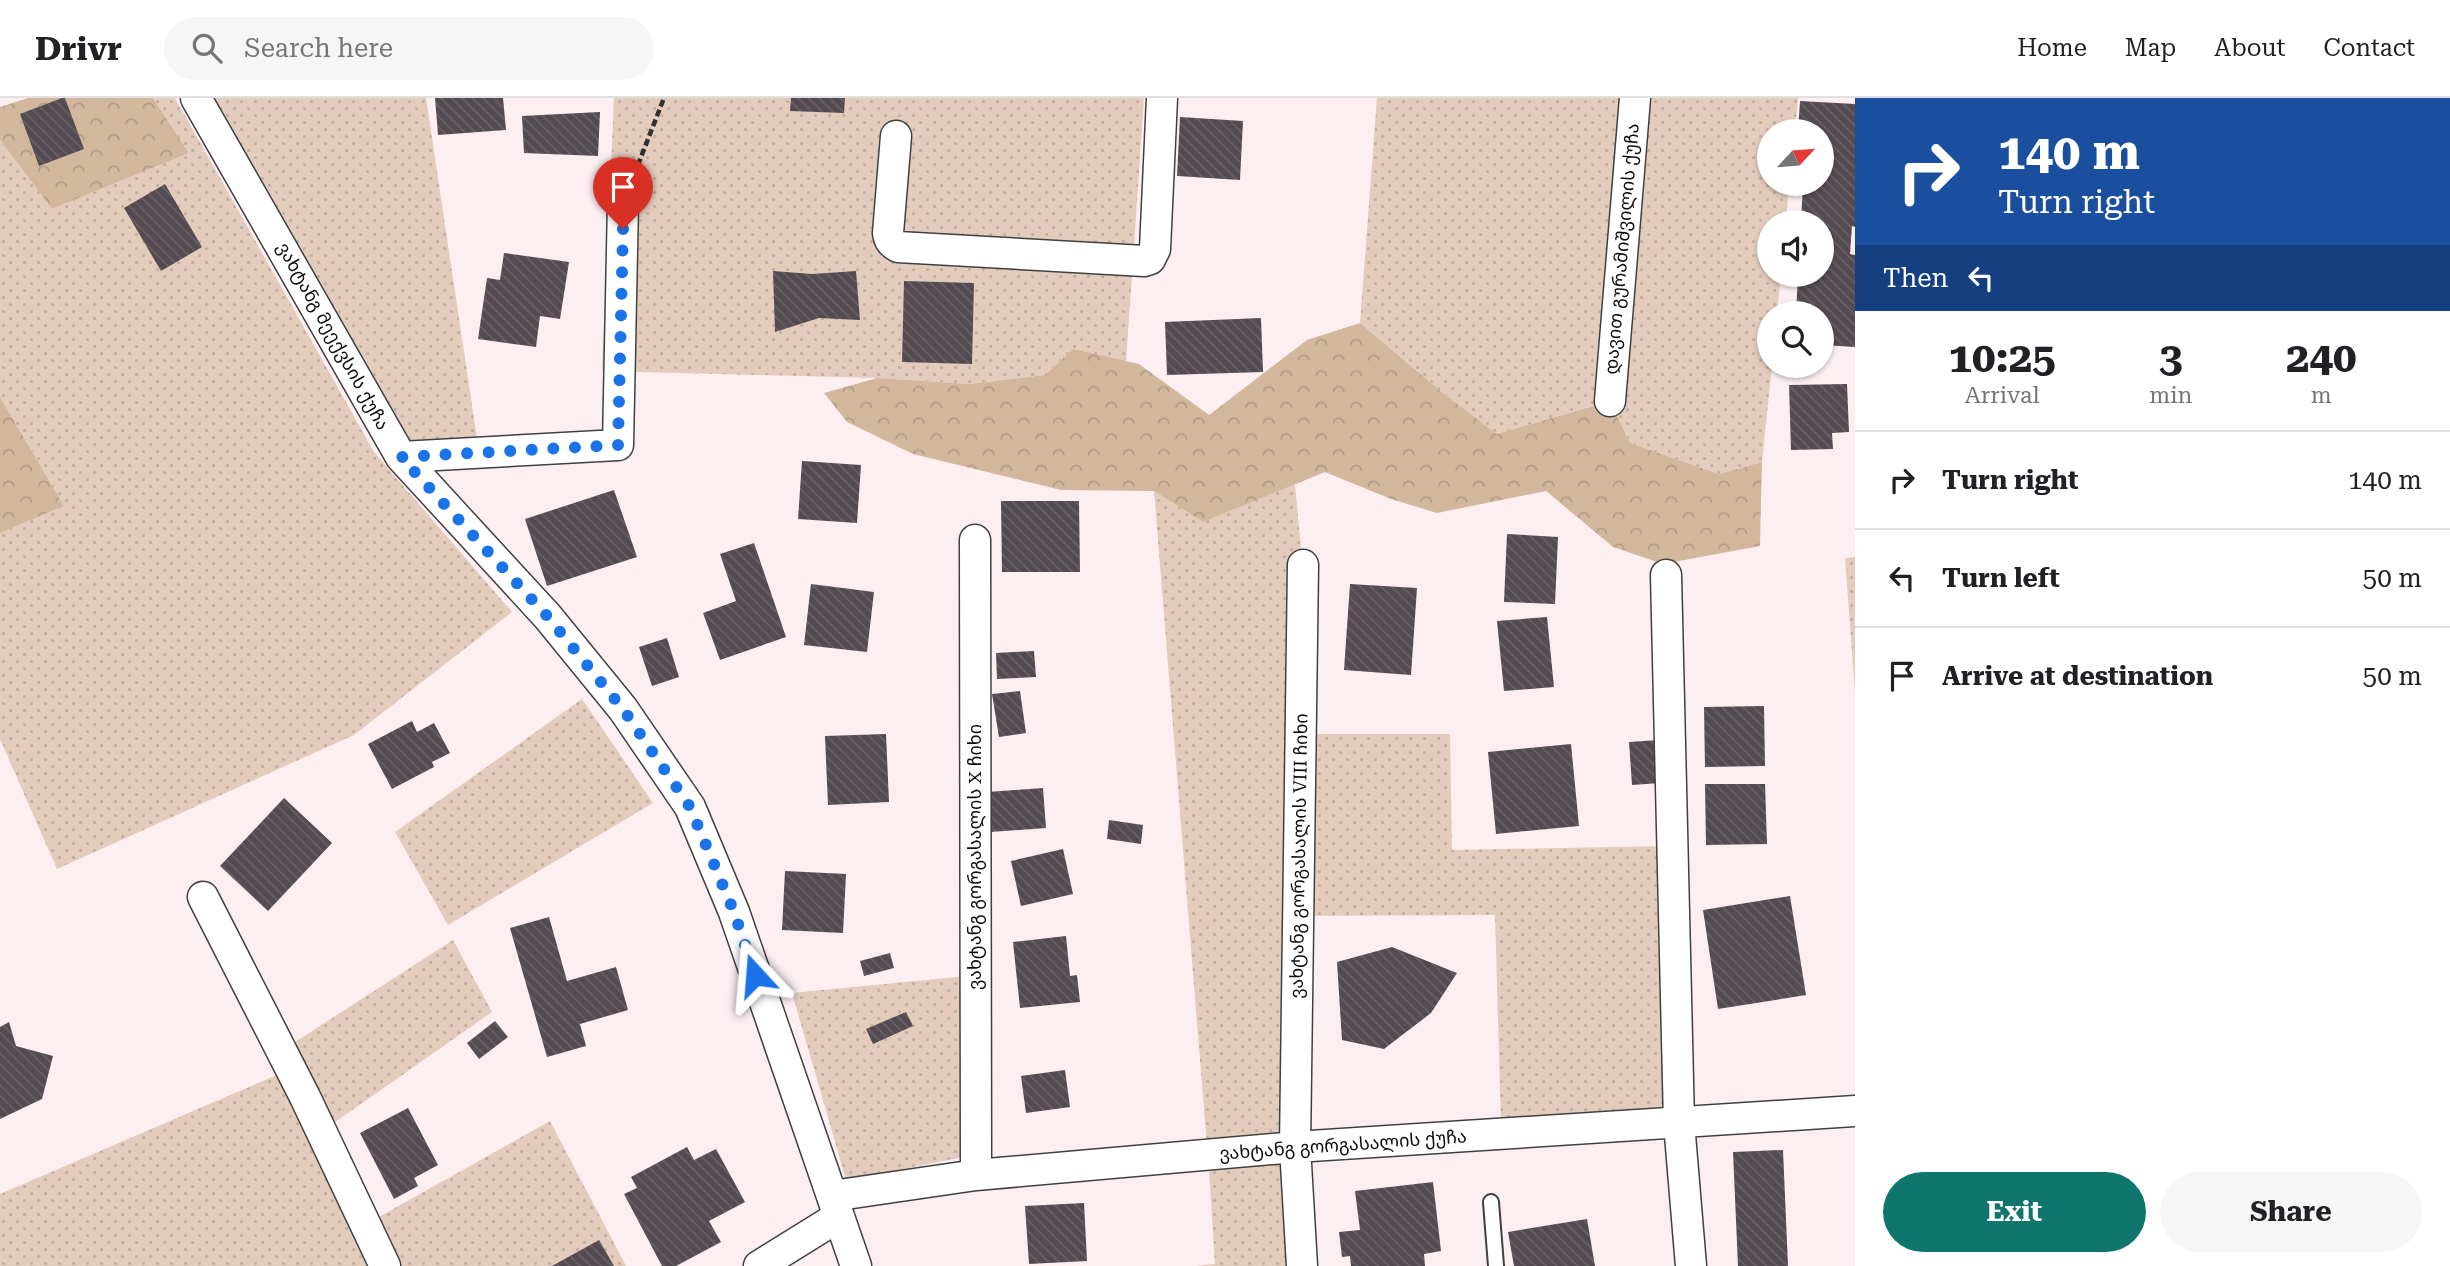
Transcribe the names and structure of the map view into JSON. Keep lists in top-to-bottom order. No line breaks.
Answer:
{"streets":{"street":["დავით გურამიშვილის ქუჩა","ვახტანგ მეექვსის ქუჩა","ვახტანგ გორგასალის VIII ჩიხი","ვახტანგ გორგასალის X ჩიხი","ვახტანგ გორგასალის ქუჩა"]},"crossings":[["ვახტანგ მეექვსის ქუჩა","ვახტანგ გორგასალის ქუჩა"],["ვახტანგ გორგასალის VIII ჩიხი","ვახტანგ გორგასალის ქუჩა"],["ვახტანგ გორგასალის X ჩიხი","ვახტანგ გორგასალის ქუჩა"]],"north":"top right","page":{"header":"Drivr","search":"Search here","nav":["Home","Map","About","Contact"],"turn":["140 m","Turn right"],"then":"Then","eta":["10:25","Arrival","3","min","240","m"],"list":[{"name":"Turn right","value":"140 m"},{"name":"Turn left","value":"50 m"},{"name":"Arrive at destination","value":"50 m"}],"buttons":["Exit","Share"]}}
